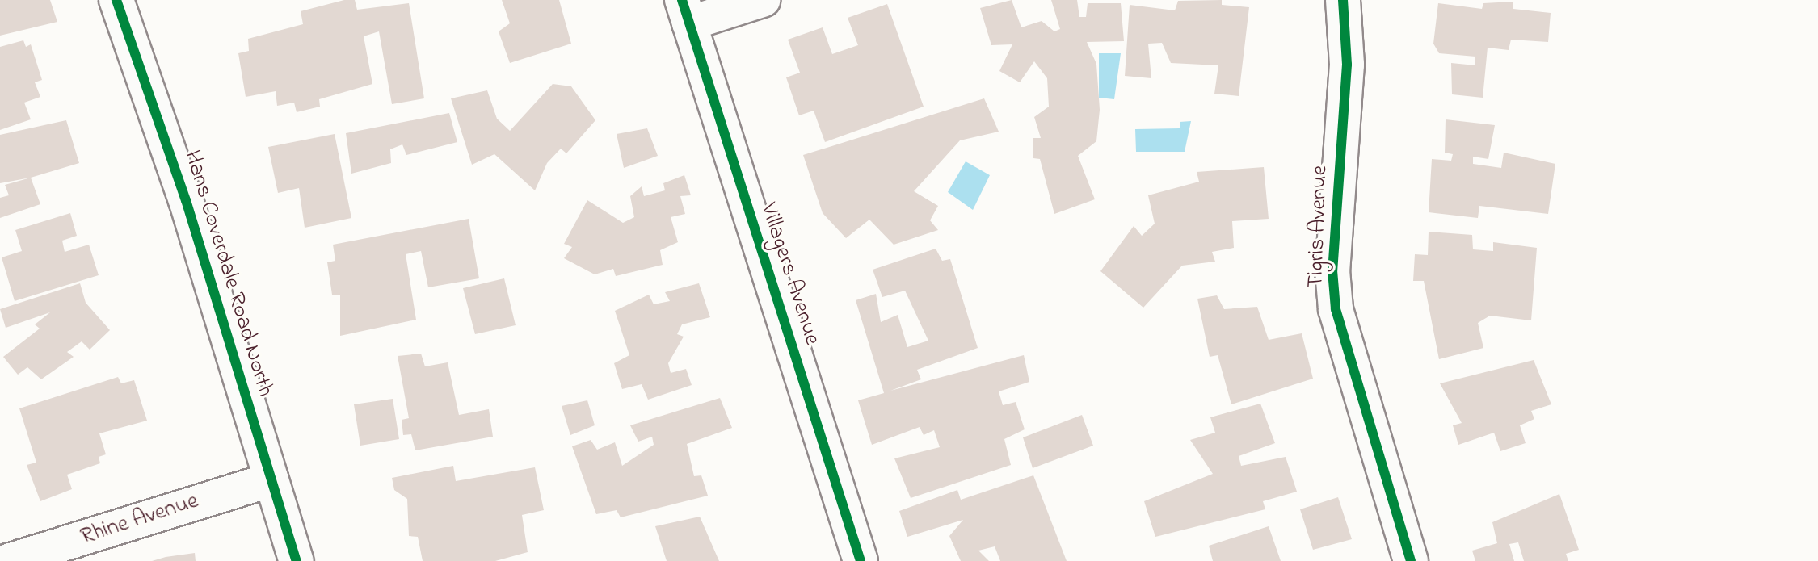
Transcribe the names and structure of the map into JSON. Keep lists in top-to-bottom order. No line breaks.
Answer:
{"streets":{"street":["Tigris Avenue","Hans Coverdale Road North","Villagers Avenue","Rhine Avenue"]},"crossings":[["Hans Coverdale Road North","Rhine Avenue"]]}
